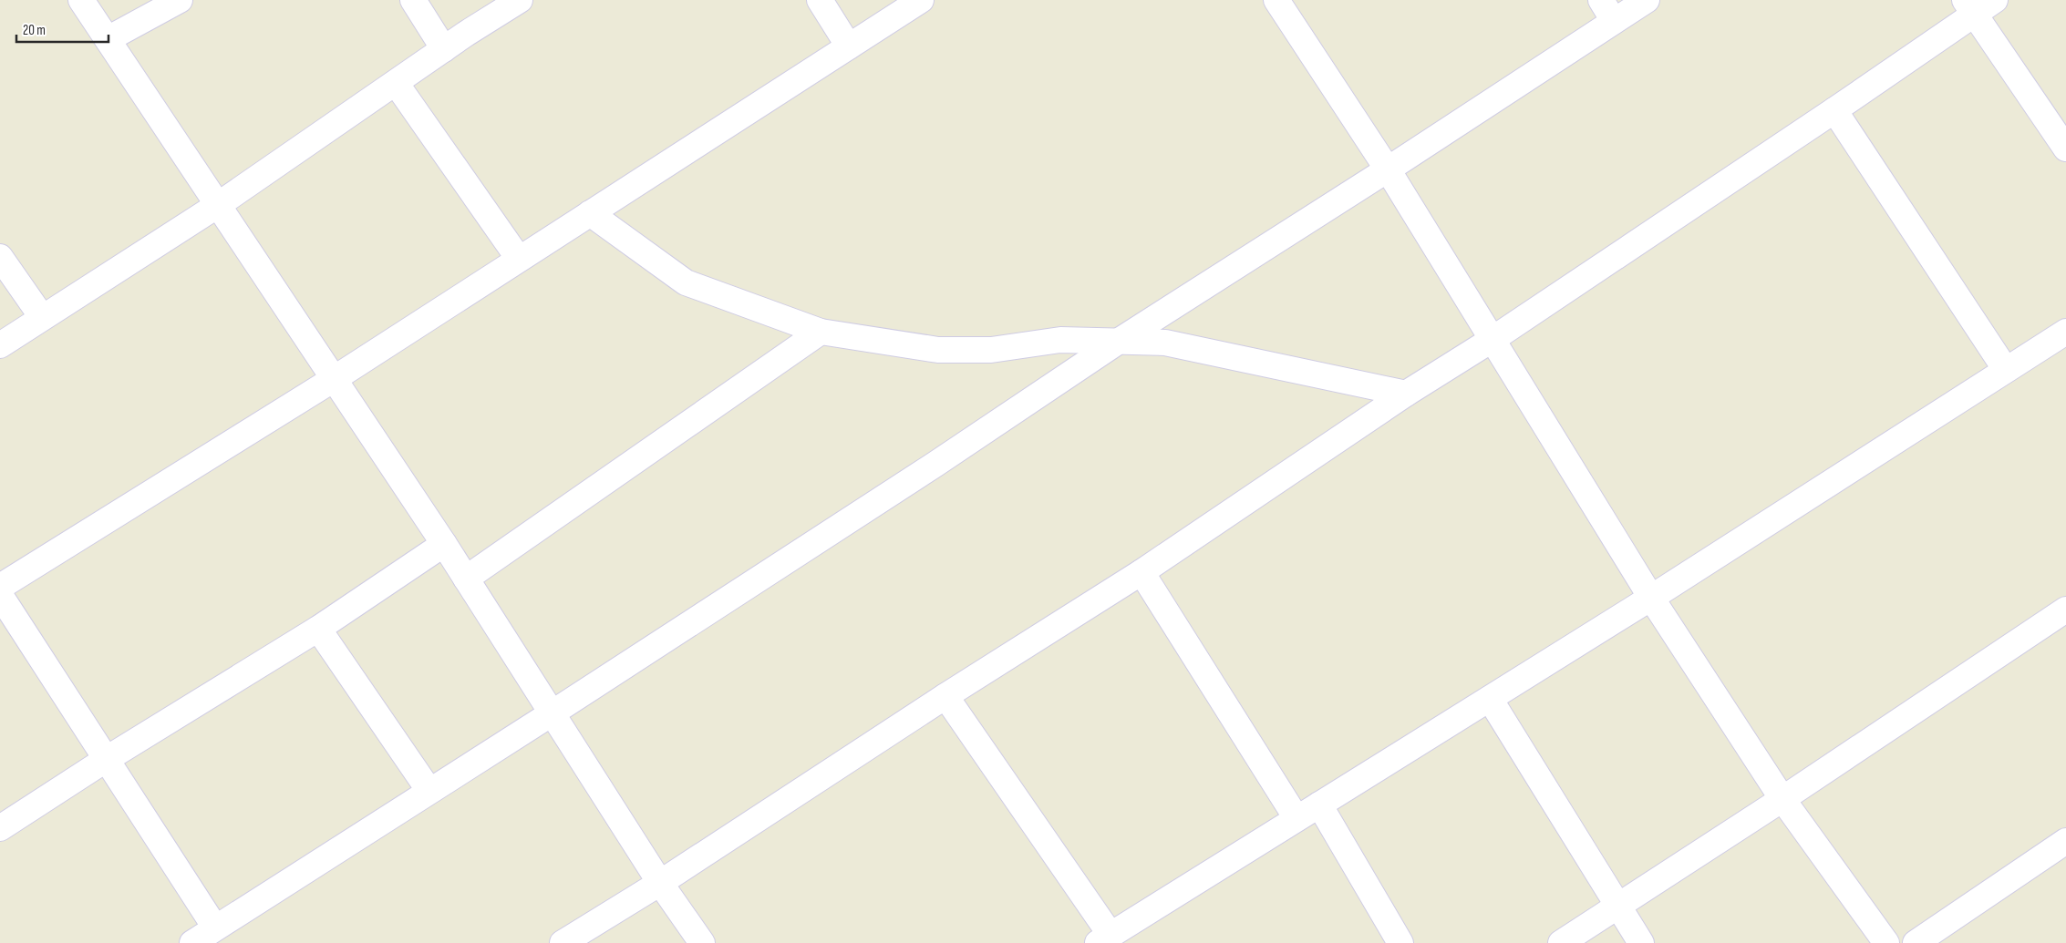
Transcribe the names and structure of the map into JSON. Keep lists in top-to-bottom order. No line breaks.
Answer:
{"scale_bar":"20 m"}
